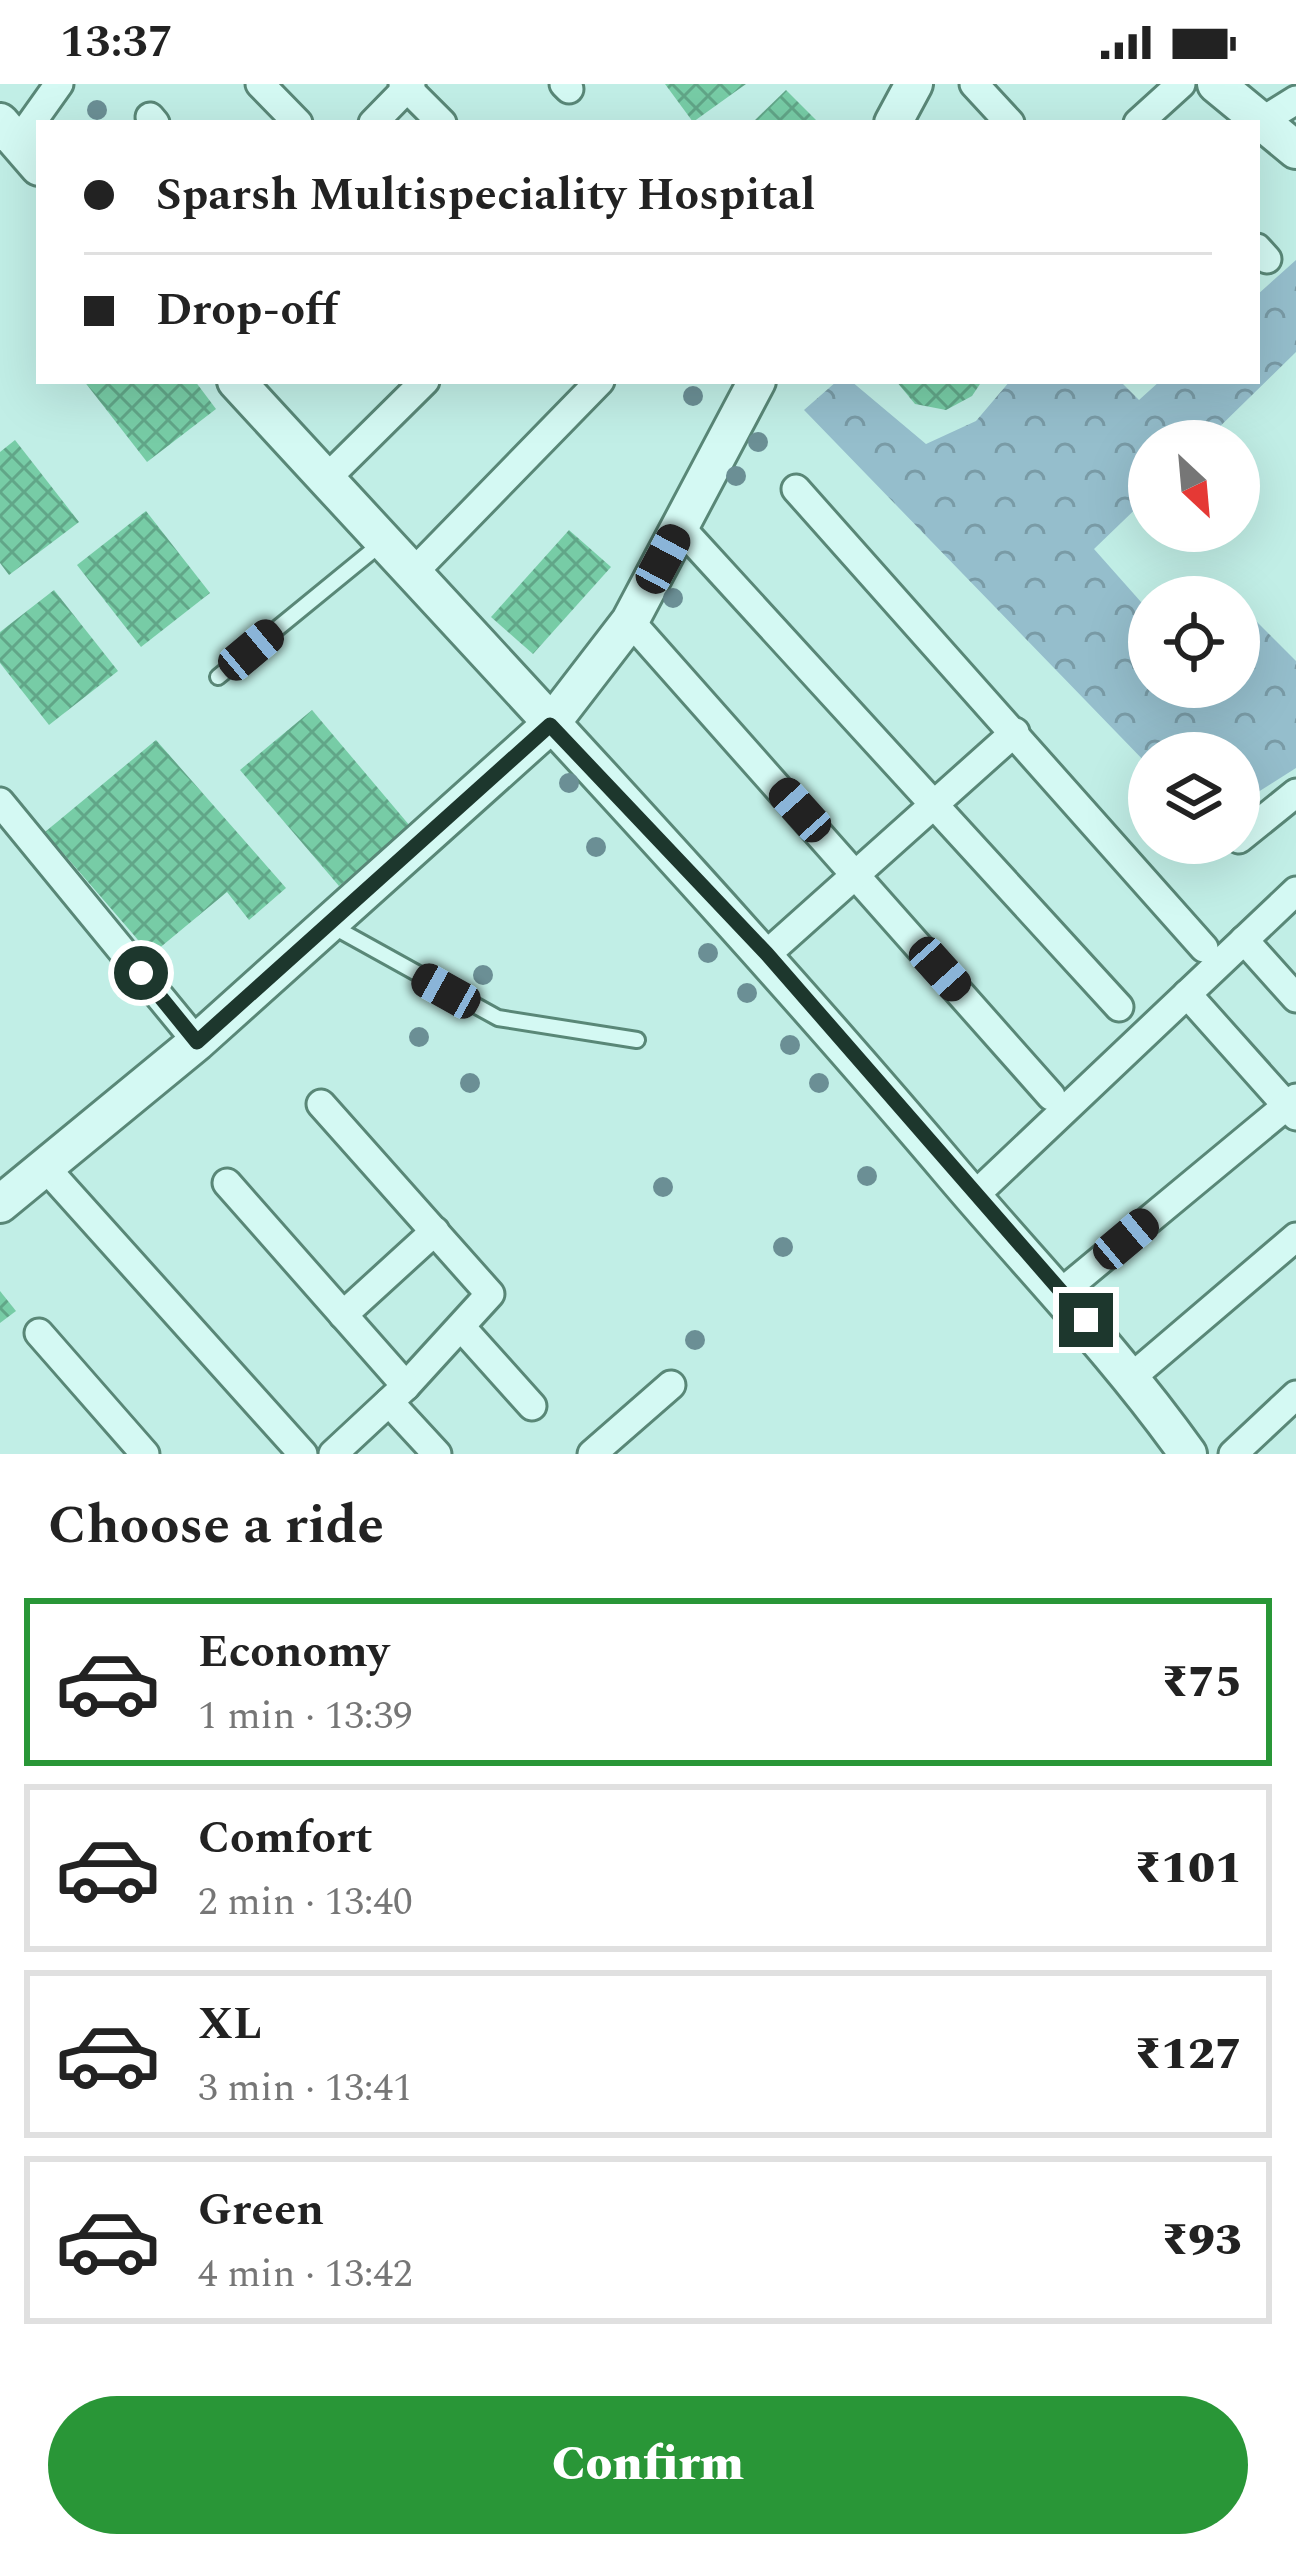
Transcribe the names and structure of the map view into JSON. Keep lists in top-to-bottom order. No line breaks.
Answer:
{"north":"bottom right","page":{"status":"13:37","banner":["Sparsh Multispeciality Hospital","Drop-off"],"heading":"Choose a ride","list":[{"name":"Economy","note":"1 min · 13:39","value":"₹75"},{"name":"Comfort","note":"2 min · 13:40","value":"₹101"},{"name":"XL","note":"3 min · 13:41","value":"₹127"},{"name":"Green","note":"4 min · 13:42","value":"₹93"}],"buttons":"Confirm"}}
